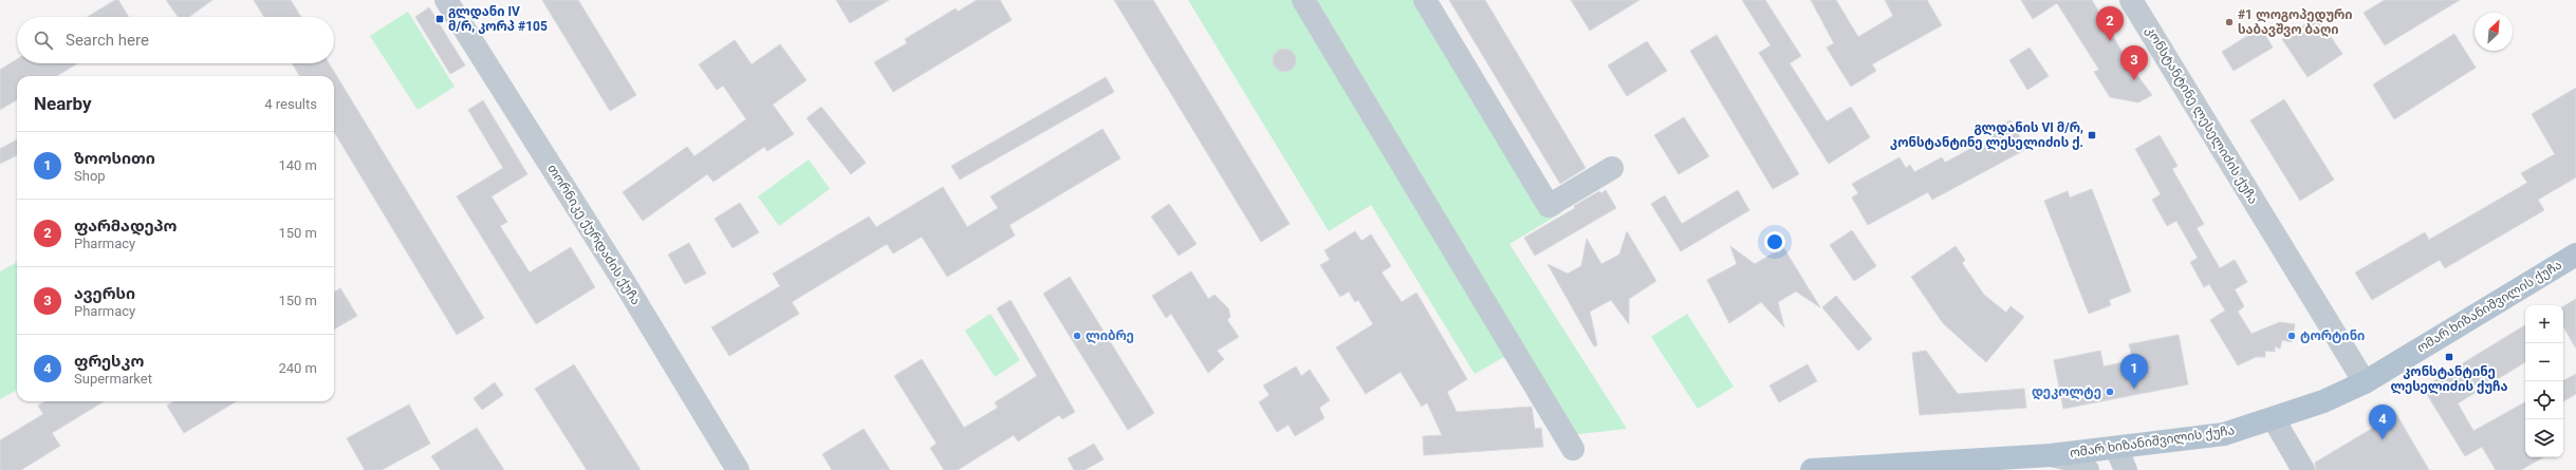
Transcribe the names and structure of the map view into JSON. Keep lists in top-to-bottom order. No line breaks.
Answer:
{"streets":{"main road":["ომარ ხიზანიშვილის ქუჩა"],"street":["კონსტანტინე ლესელიძის ქუჩა","თორნიკე ქურდაძის ქუჩა"]},"crossings":[["კონსტანტინე ლესელიძის ქუჩა","ომარ ხიზანიშვილის ქუჩა"]],"places":{"transit":["გლდანი IV მ/რ, კორპ #105","გლდანის VI მ/რ, კონსტანტინე ლესელიძის ქ.","კონსტანტინე ლესელიძის ქუჩა"],"other":["#1 ლოგოპედური საბავშვო ბაღი","ლიბრე","ტორტინი","დეკოლტე"]},"north":"top right","page":{"pins":["2","3","1","4"],"search":"Search here","heading":["Nearby","4 results"],"list":[{"mark":"1","name":"ზოოსითი","note":"Shop","value":"140 m"},{"mark":"2","name":"ფარმადეპო","note":"Pharmacy","value":"150 m"},{"mark":"3","name":"ავერსი","note":"Pharmacy","value":"150 m"},{"mark":"4","name":"ფრესკო","note":"Supermarket","value":"240 m"}],"map_buttons":["+","−"]}}
